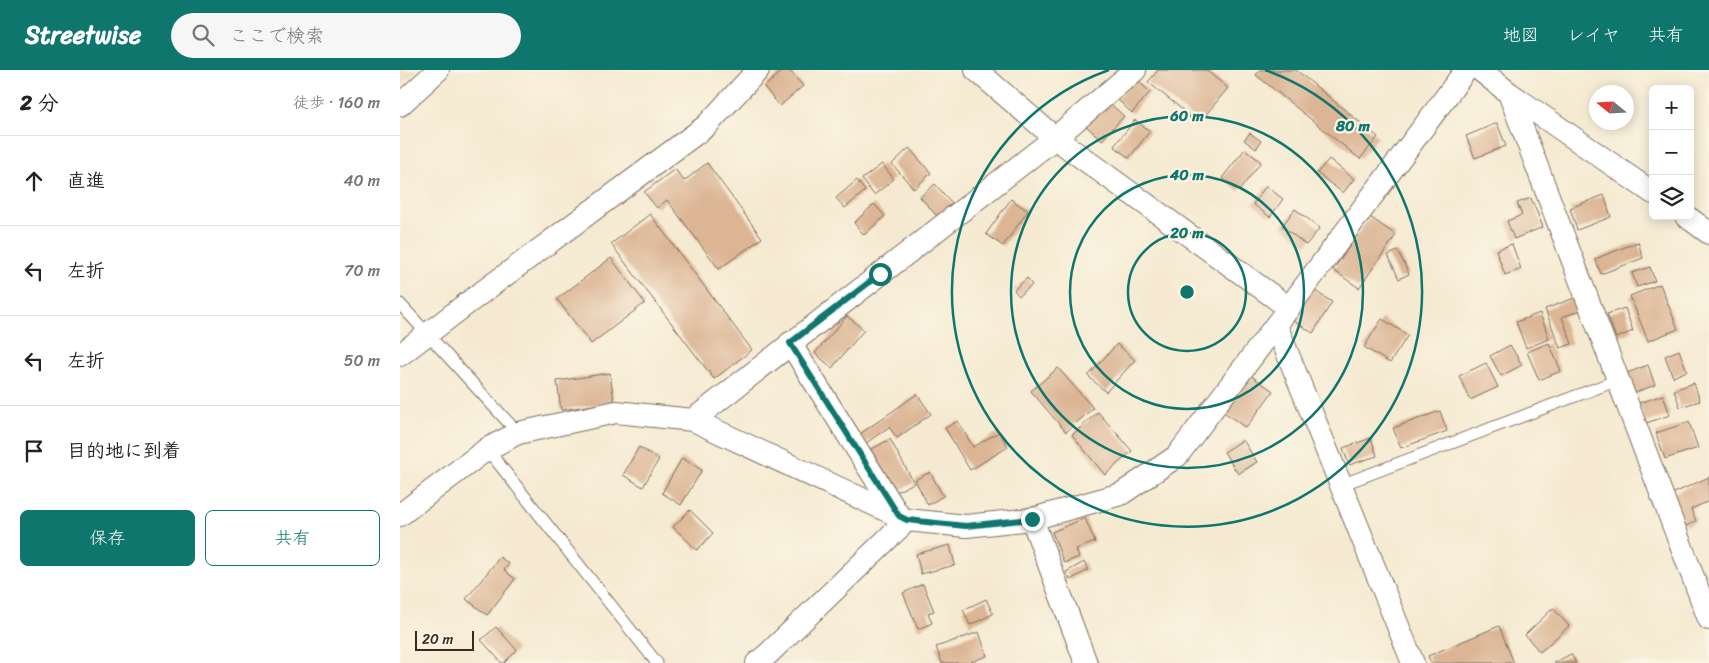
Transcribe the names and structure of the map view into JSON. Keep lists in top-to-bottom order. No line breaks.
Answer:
{"scale_bar":"20 m","north":"left","page":{"header":"Streetwise","search":"ここで検索","nav":["地図","レイヤ","共有"],"heading":["2 分","徒歩 · 160 m"],"map_buttons":["+","−"],"list":[["直進","40 m"],["左折","70 m"],["左折","50 m"],"目的地に到着"],"buttons":["保存","共有"],"scale":"20 m"},"rings":["60 m","80 m","40 m","20 m"]}
